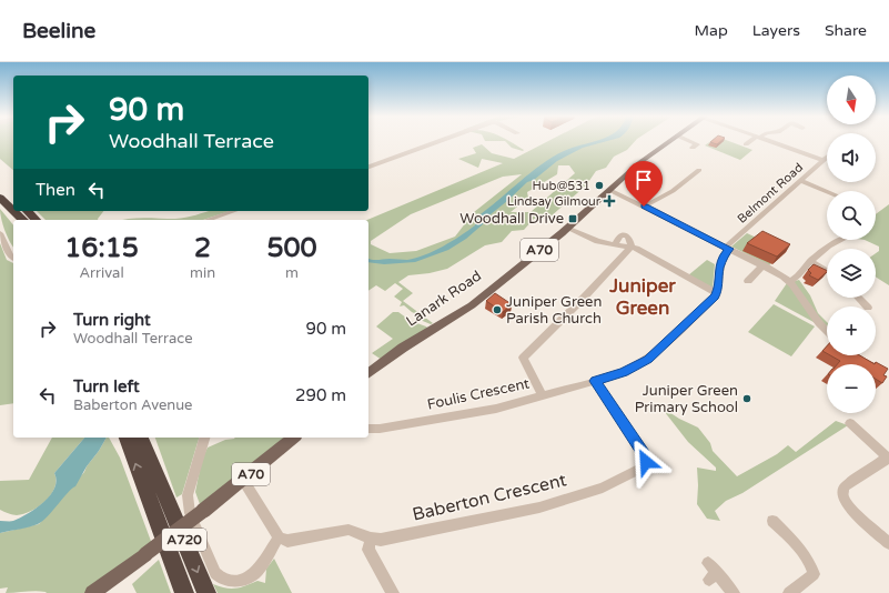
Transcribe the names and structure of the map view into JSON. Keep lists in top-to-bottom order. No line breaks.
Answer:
{"streets":{"highway":["A720"],"main road":["A70","Lanark Road"],"street":["Belmont Road","Foulis Crescent","Baberton Crescent"]},"crossings":[["Foulis Crescent","Baberton Crescent"]],"districts":["Juniper Green"],"places":{"other":["Hub@531","Juniper Green Parish Church","Juniper Green Primary School"],"health":["Lindsay Gilmour"],"transit":["Woodhall Drive"]},"north":"bottom","page":{"header":"Beeline","nav":["Map","Layers","Share"],"map_buttons":["+","−"],"turn":["90 m","Woodhall Terrace"],"then":"Then","eta":["16:15","Arrival","2","min","500","m"],"list":[{"name":"Turn right","note":"Woodhall Terrace","value":"90 m"},{"name":"Turn left","note":"Baberton Avenue","value":"290 m"}]}}
